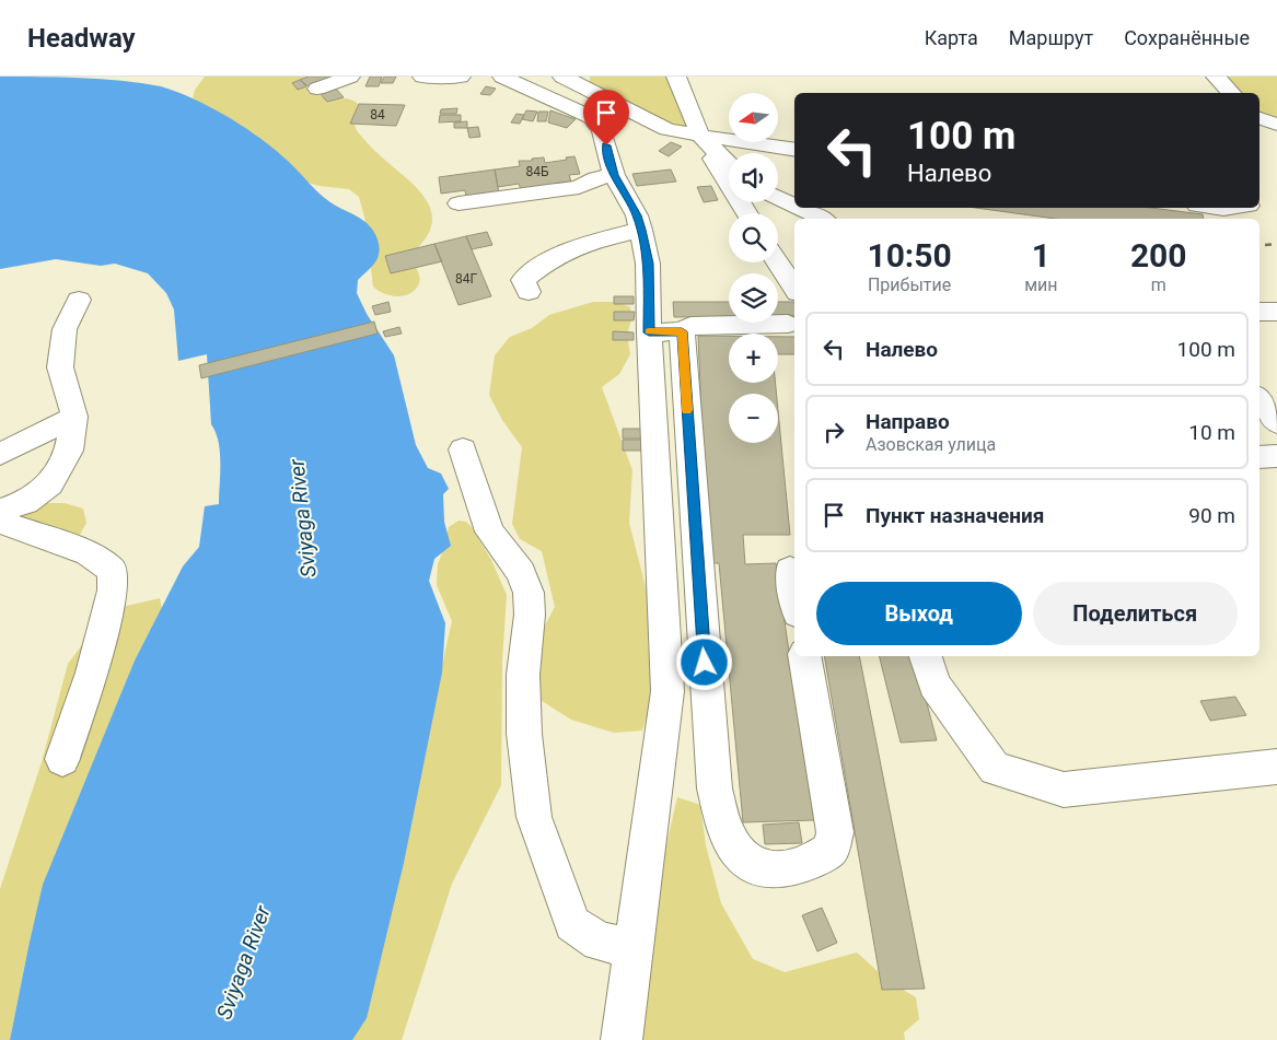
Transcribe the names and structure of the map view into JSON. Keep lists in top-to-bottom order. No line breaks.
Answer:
{"water":["Sviyaga River"],"house_numbers":["84","84Б","84Г"],"north":"left","page":{"header":"Headway","nav":["Карта","Маршрут","Сохранённые"],"map_buttons":["+","−"],"turn":["100 m","Налево"],"eta":["10:50","Прибытие","1","мин","200","m"],"list":[{"name":"Налево","value":"100 m"},{"name":"Направо","note":"Азовская улица","value":"10 m"},{"name":"Пункт назначения","value":"90 m"}],"buttons":["Выход","Поделиться"]}}
